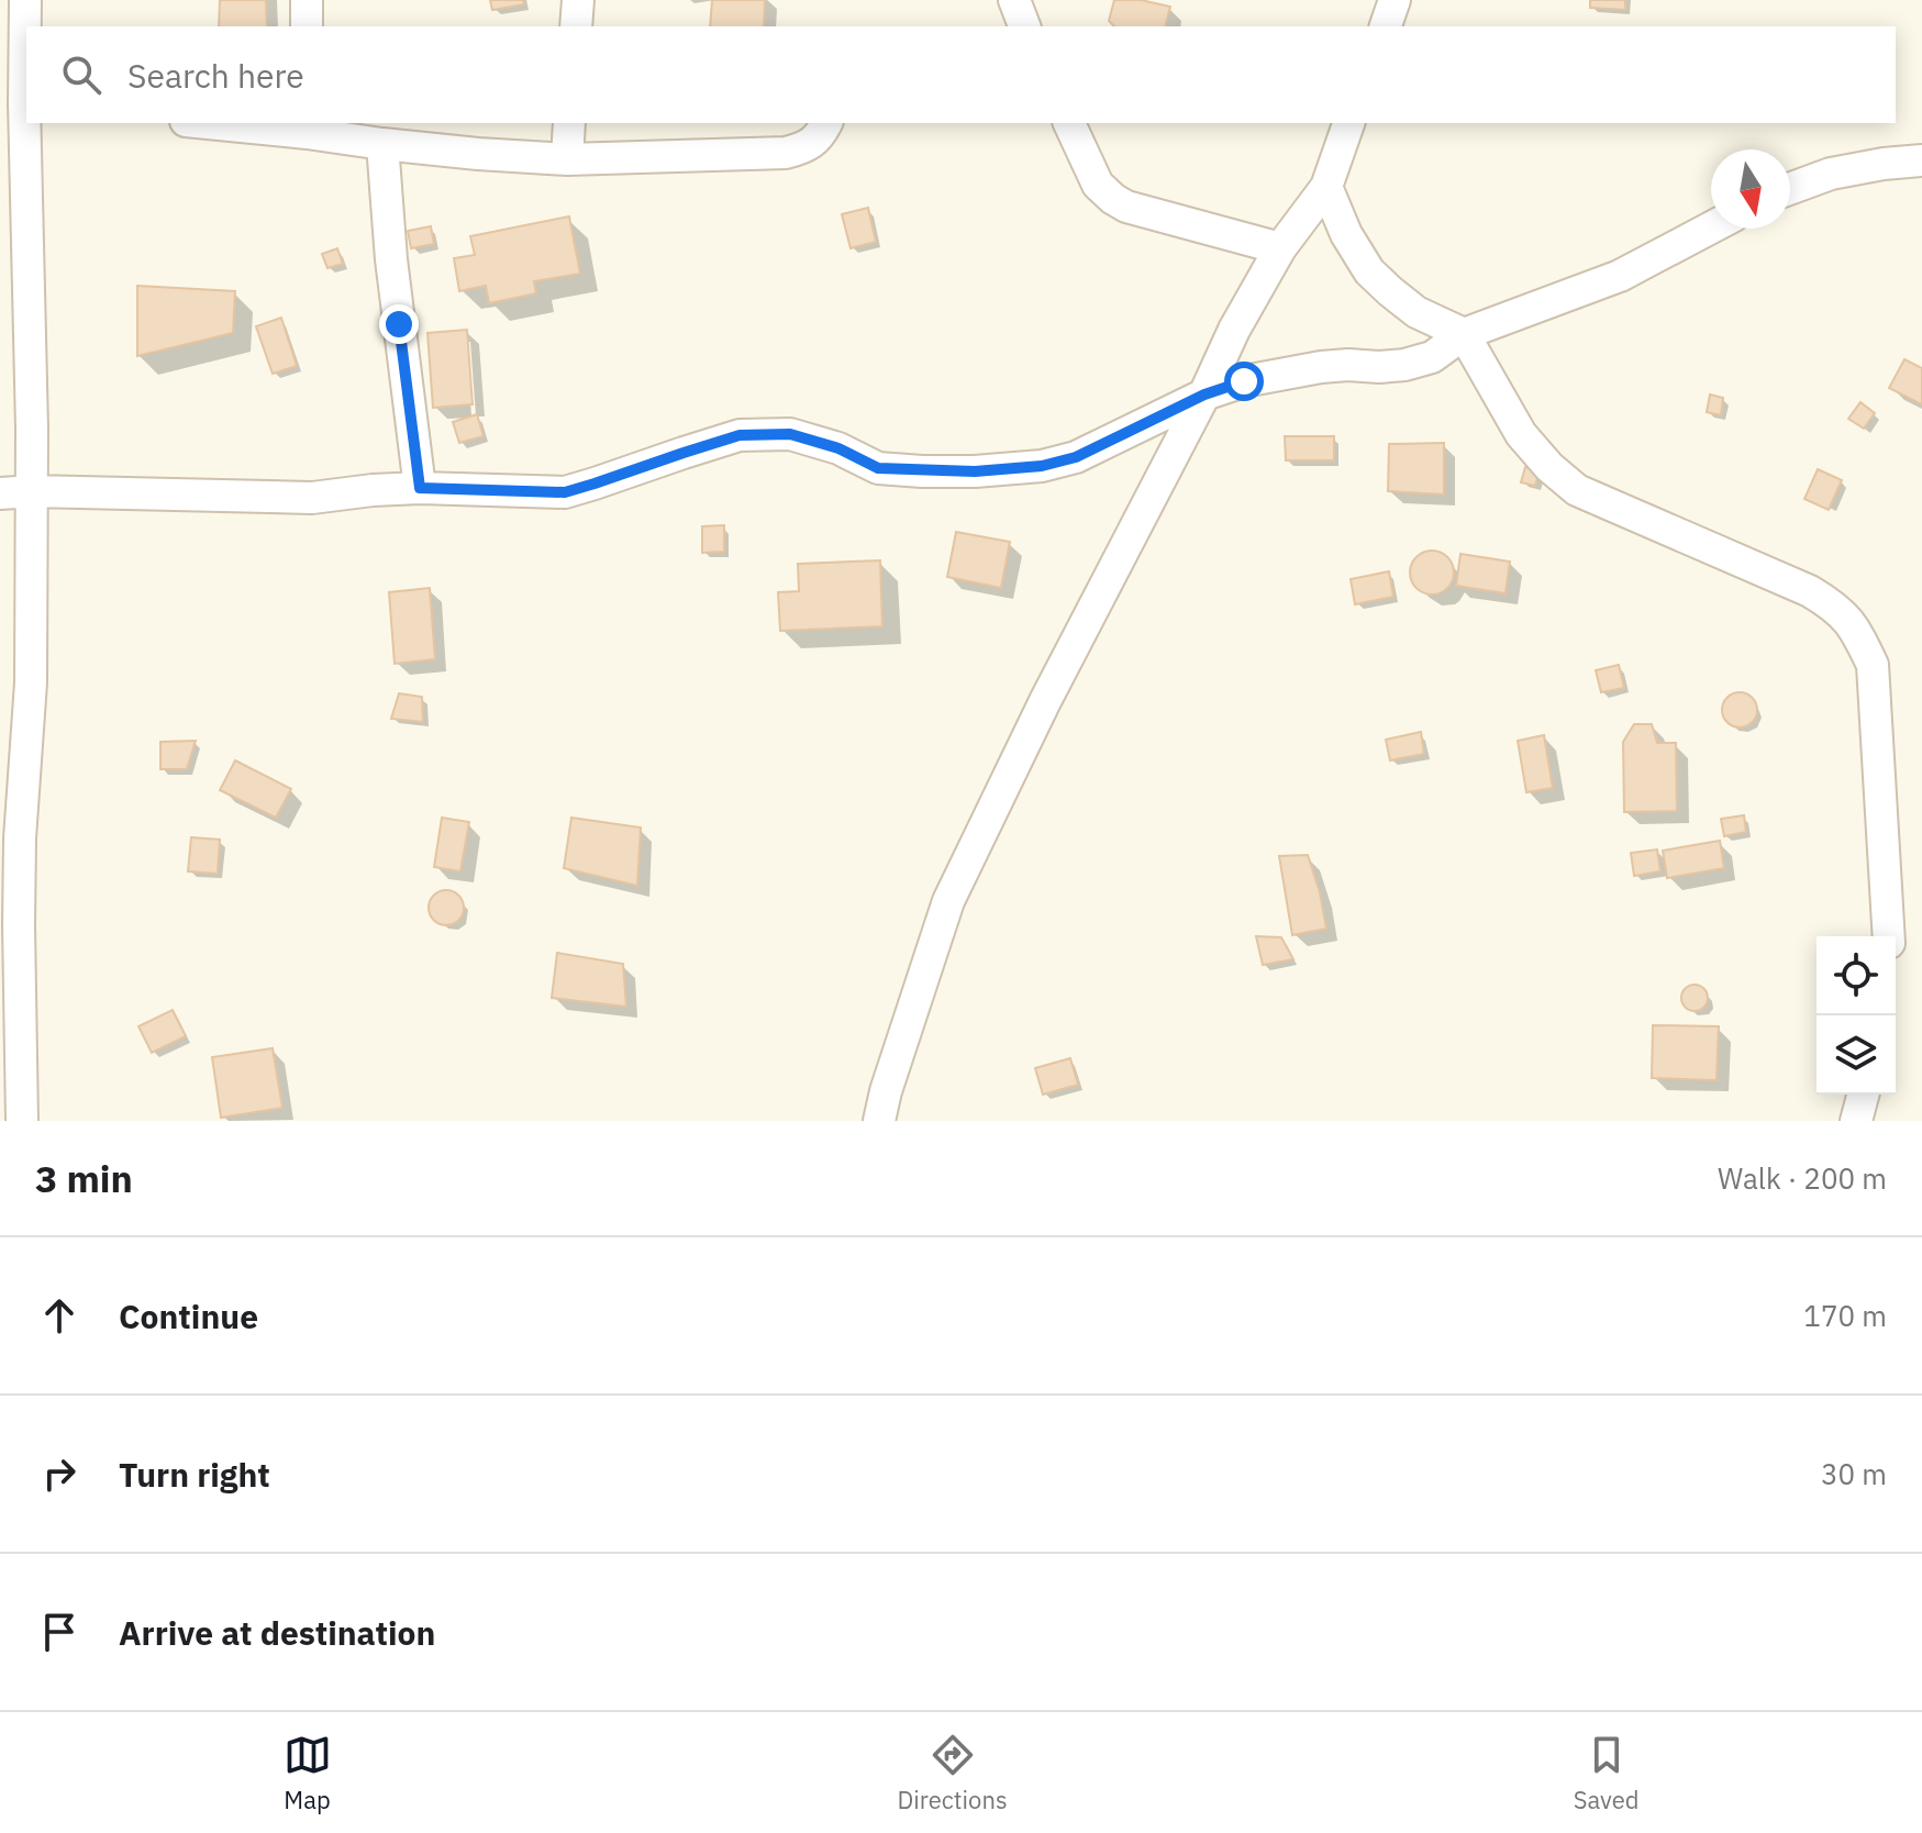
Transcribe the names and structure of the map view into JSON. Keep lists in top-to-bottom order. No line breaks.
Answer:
{"north":"bottom","page":{"search":"Search here","heading":["3 min","Walk · 200 m"],"list":[["Continue","170 m"],["Turn right","30 m"],"Arrive at destination"],"nav":["Map","Directions","Saved"]}}
